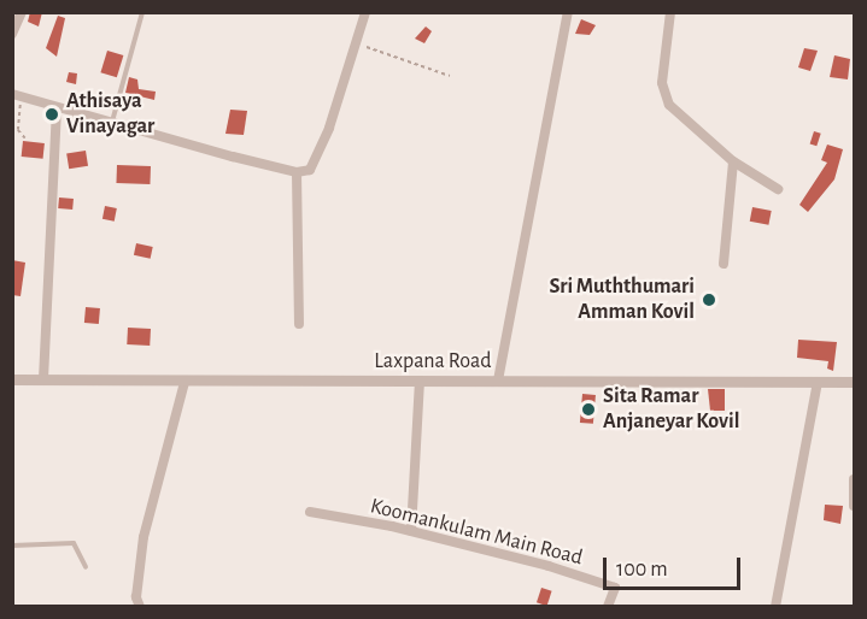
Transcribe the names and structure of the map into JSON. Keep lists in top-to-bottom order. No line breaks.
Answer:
{"streets":{"street":["Laxpana Road","Koomankulam Main Road"]},"places":["Athisaya Vinayagar","Sri Muththumari Amman Kovil","Sita Ramar Anjaneyar Kovil"],"scale_bar":"100 m"}
